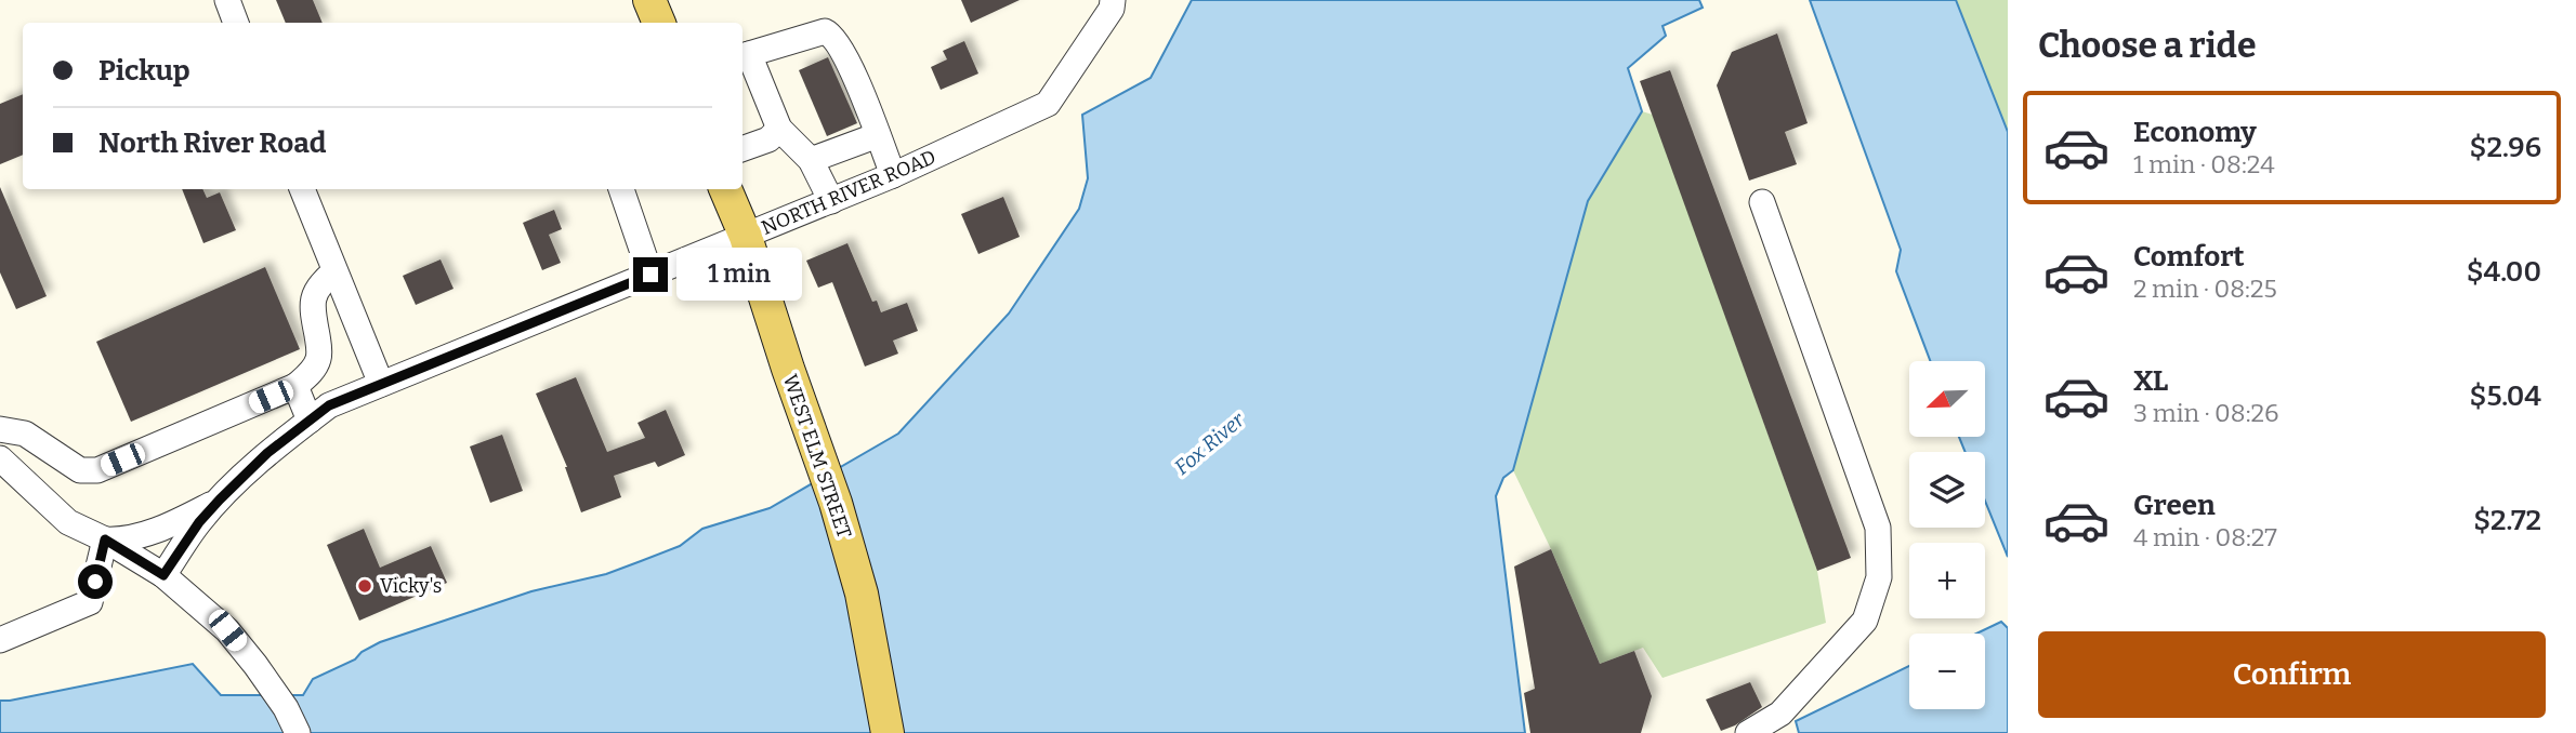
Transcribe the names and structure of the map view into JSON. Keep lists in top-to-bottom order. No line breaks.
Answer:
{"streets":{"main road":["WEST ELM STREET"],"street":["NORTH RIVER ROAD"]},"crossings":[["NORTH RIVER ROAD","WEST ELM STREET"]],"water":["Fox River"],"places":["Vicky's"],"north":"bottom left","page":{"heading":"Choose a ride","banner":["Pickup","North River Road"],"list":[{"name":"Economy","note":"1 min · 08:24","value":"$2.96"},{"name":"Comfort","note":"2 min · 08:25","value":"$4.00"},{"name":"XL","note":"3 min · 08:26","value":"$5.04"},{"name":"Green","note":"4 min · 08:27","value":"$2.72"}],"bubble":"1 min","map_buttons":["+","−"],"buttons":"Confirm"}}
